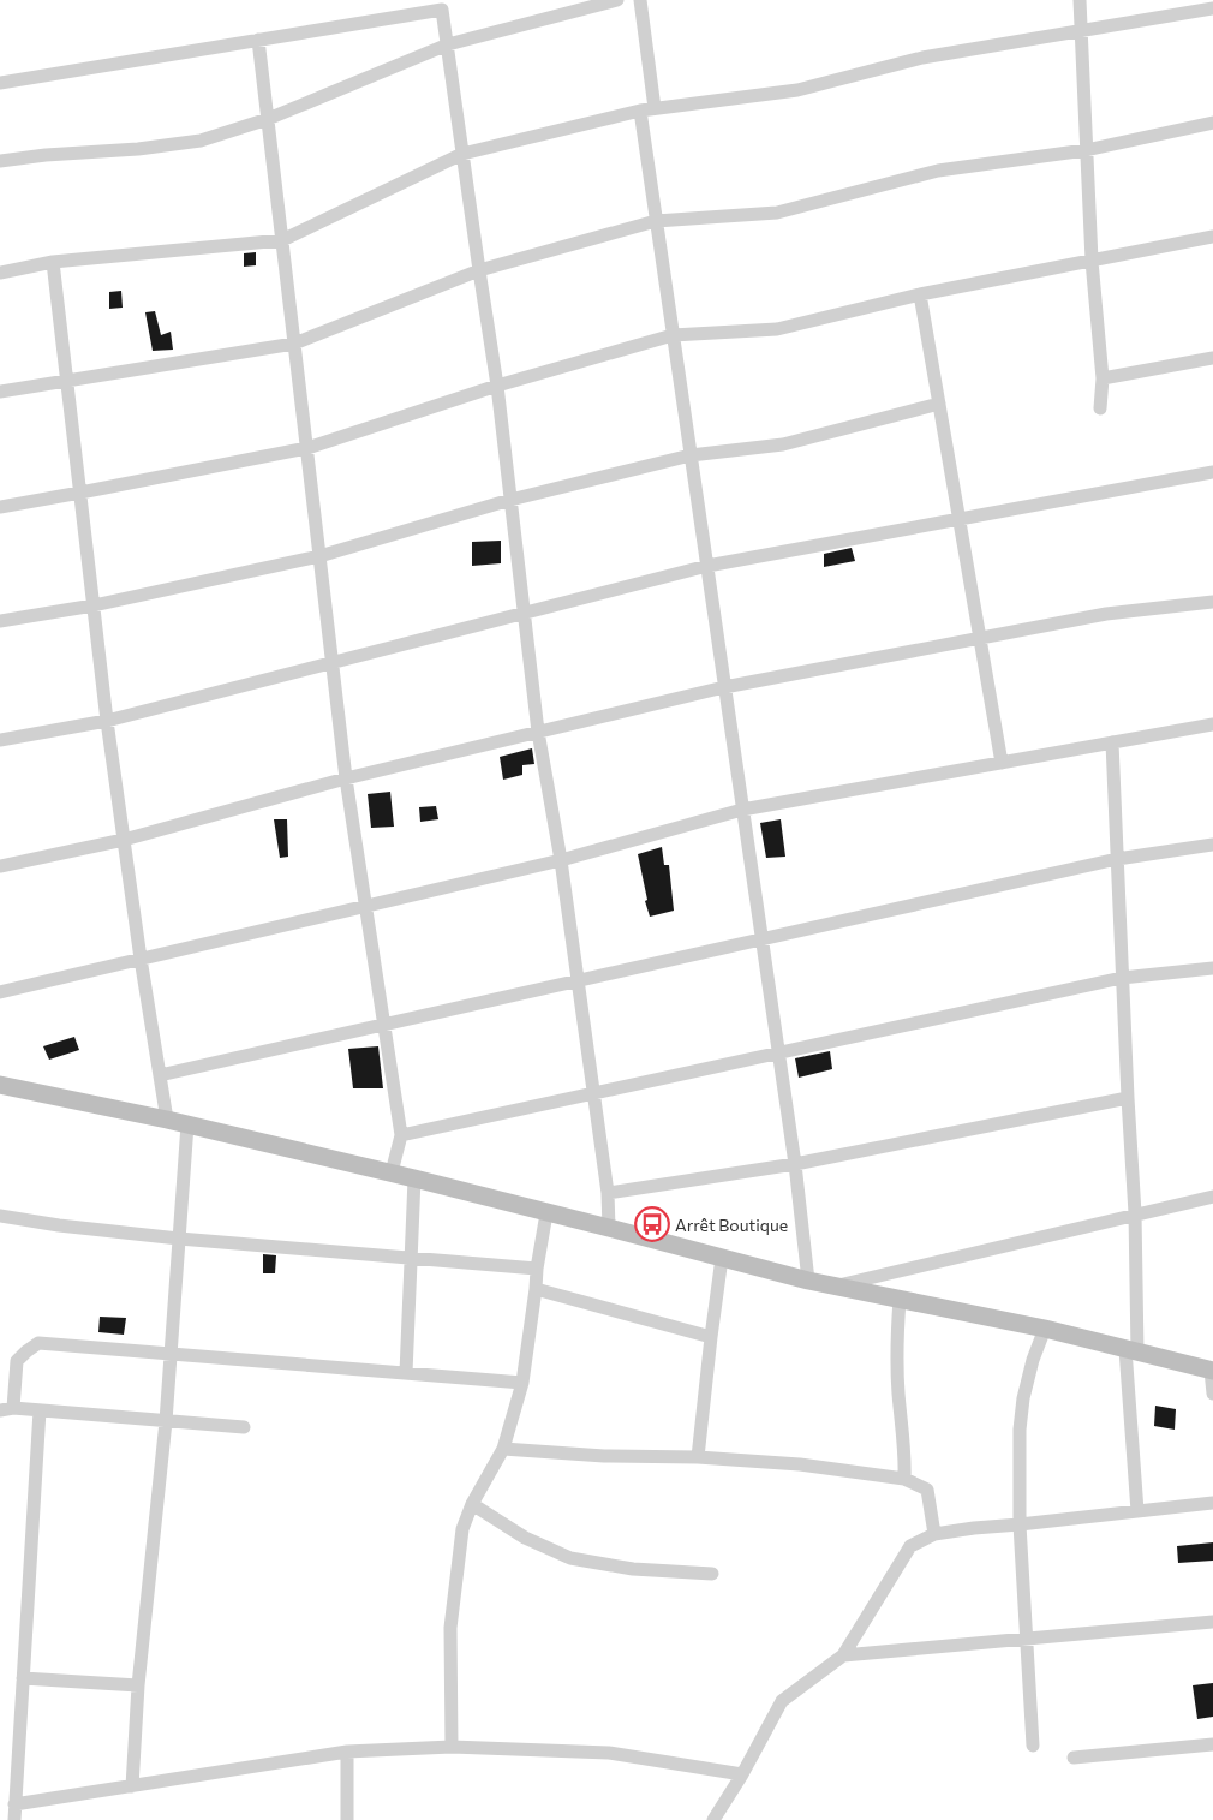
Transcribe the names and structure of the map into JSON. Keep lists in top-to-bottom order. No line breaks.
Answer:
{"places":{"bus stop":["Arrêt Boutique"]}}
